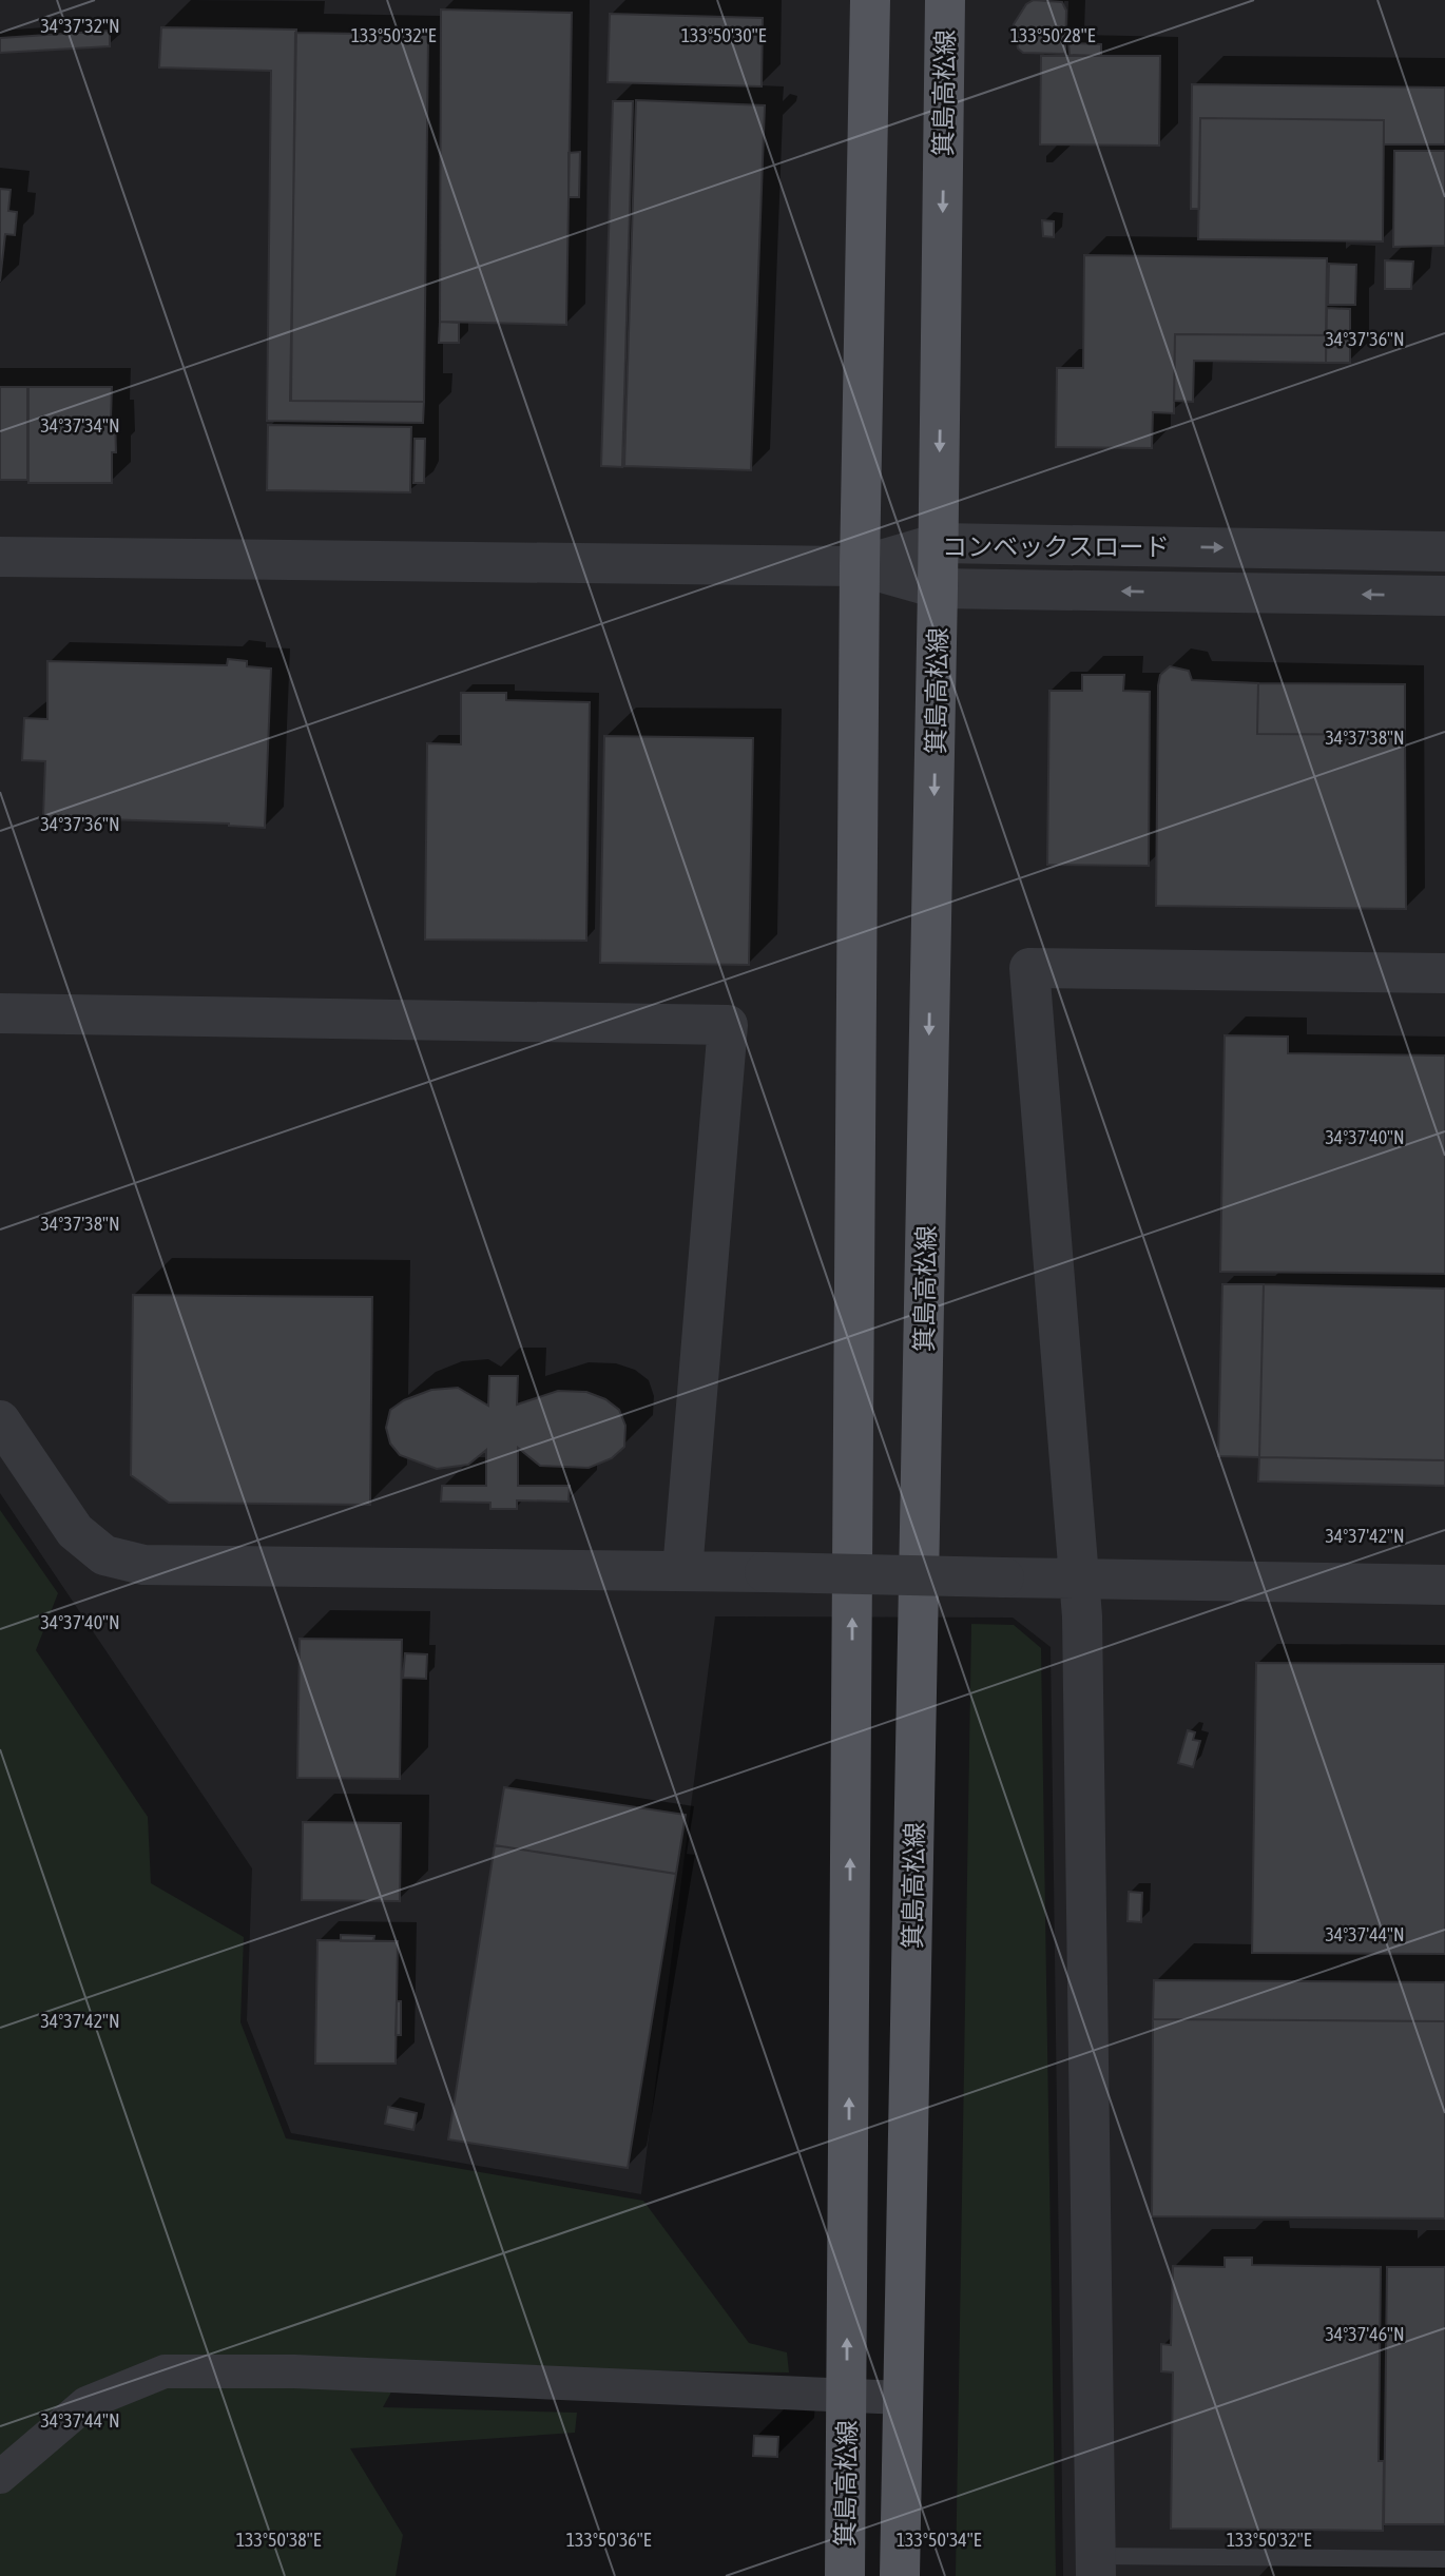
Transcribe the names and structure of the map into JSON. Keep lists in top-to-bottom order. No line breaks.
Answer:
{"streets":{"main road":["箕島高松線"],"street":["コンベックスロード"]},"crossings":[["箕島高松線","コンベックスロード"]],"coordinates":["34°37'32\"N","133°50'32\"E","133°50'30\"E","133°50'28\"E","34°37'36\"N","34°37'34\"N","34°37'38\"N","34°37'40\"N","34°37'42\"N","34°37'44\"N","34°37'46\"N","133°50'38\"E","133°50'36\"E","133°50'34\"E"]}
